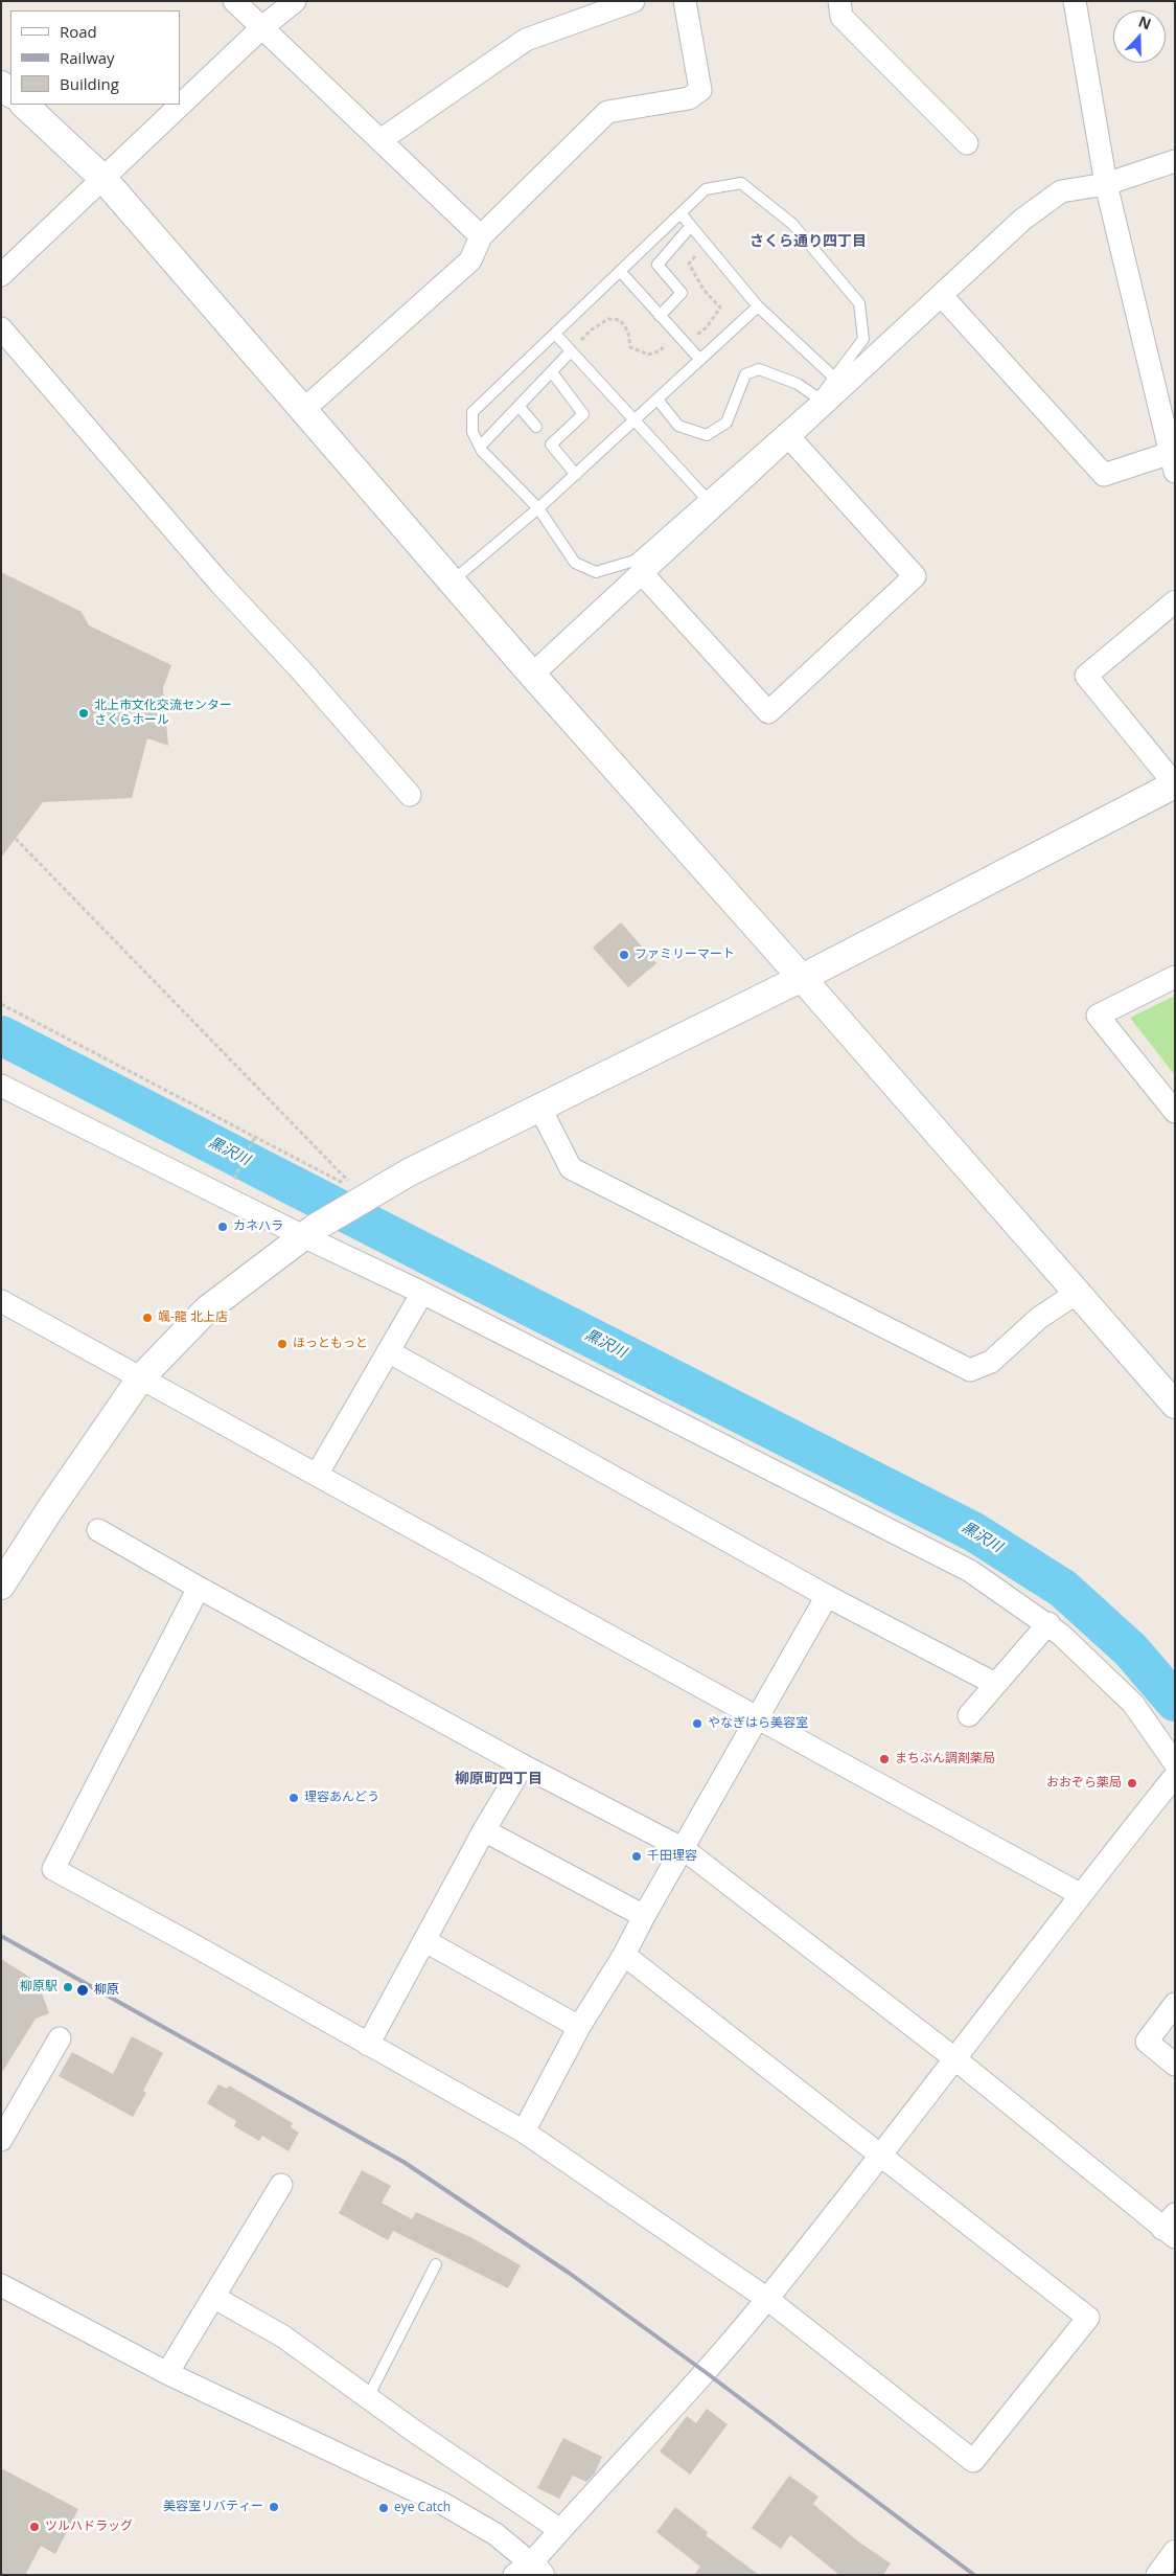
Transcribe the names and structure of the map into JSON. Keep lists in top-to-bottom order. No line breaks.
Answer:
{"districts":["さくら通り四丁目","柳原町四丁目"],"water":["黒沢川"],"places":["北上市文化交流センター さくらホール","ファミリーマート","カネハラ","颯-龍 北上店","ほっともっと","やなぎはら美容室","まちぶん調剤薬局","おおぞら薬局","理容あんどう","千田理容","柳原駅","柳原","美容室リバティー","eye Catch","ツルハドラッグ"],"legend":["Road","Railway","Building"],"north":"top"}
